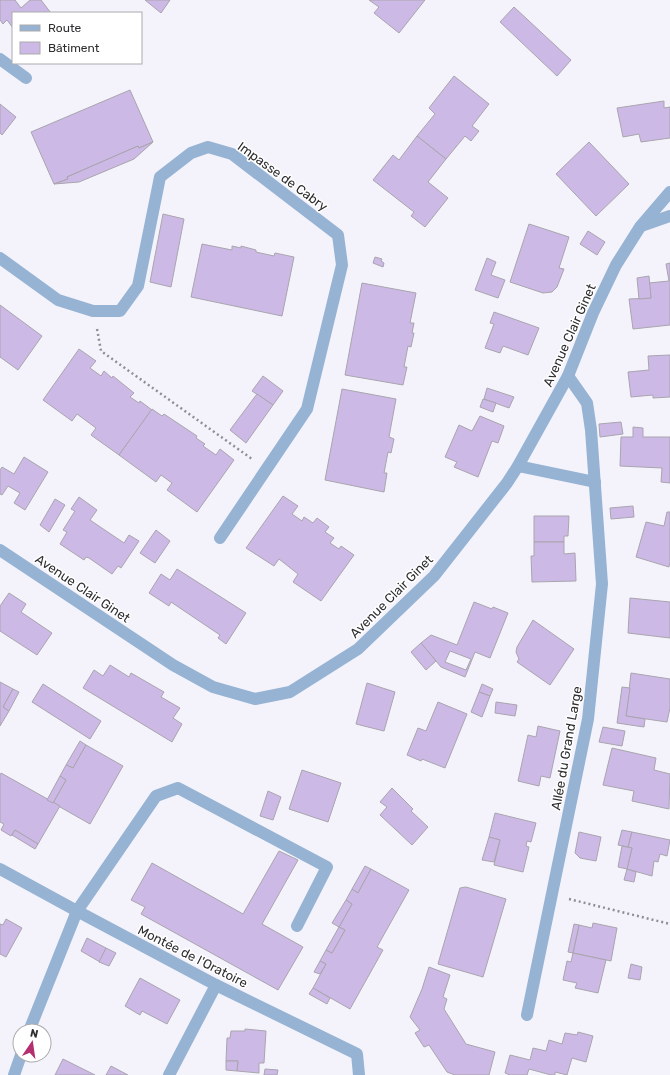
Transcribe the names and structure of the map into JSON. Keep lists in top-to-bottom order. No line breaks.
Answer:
{"streets":{"street":["Impasse de Cabry","Avenue Clair Ginet","Allée du Grand Large","Montée de l'Oratoire"]},"crossings":[["Avenue Clair Ginet","Allée du Grand Large"]],"legend":["Route","Bâtiment"],"north":"top"}
